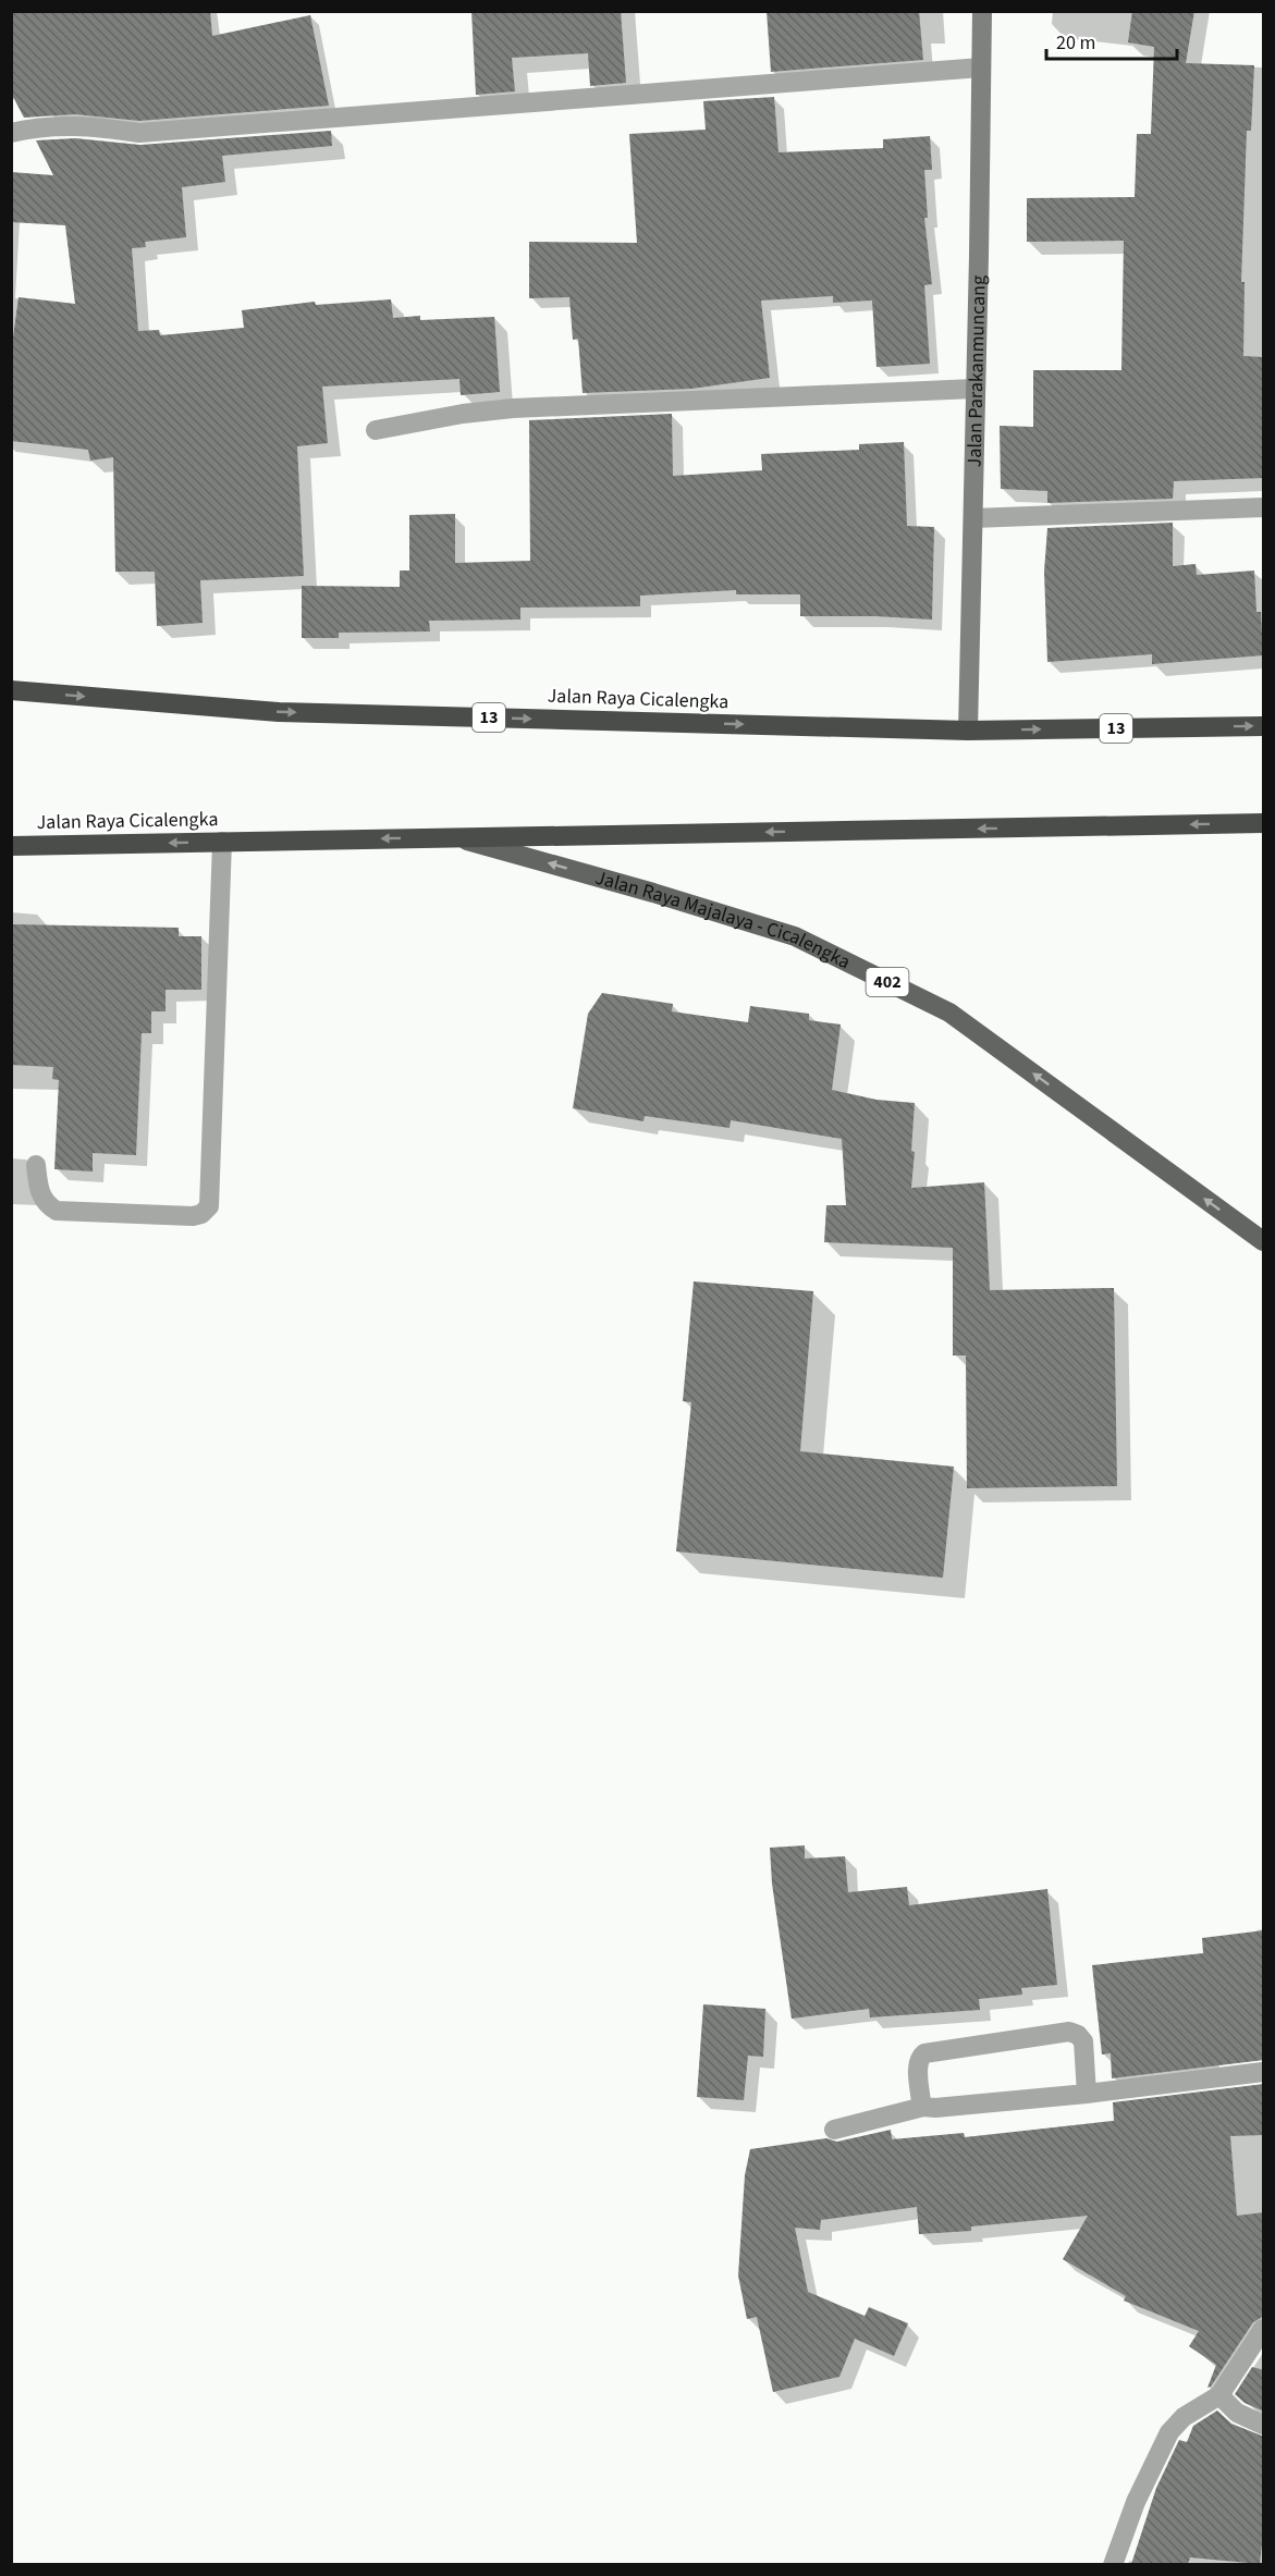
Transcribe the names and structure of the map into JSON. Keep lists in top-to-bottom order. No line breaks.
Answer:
{"streets":{"highway":["Jalan Raya Cicalengka","13"],"main road":["Jalan Parakanmuncang","Jalan Raya Majalaya - Cicalengka","402"]},"crossings":[["Jalan Parakanmuncang","Jalan Raya Cicalengka"],["Jalan Raya Cicalengka","Jalan Raya Majalaya - Cicalengka"]],"one_way":["Jalan Raya Majalaya - Cicalengka"],"scale_bar":"20 m"}
